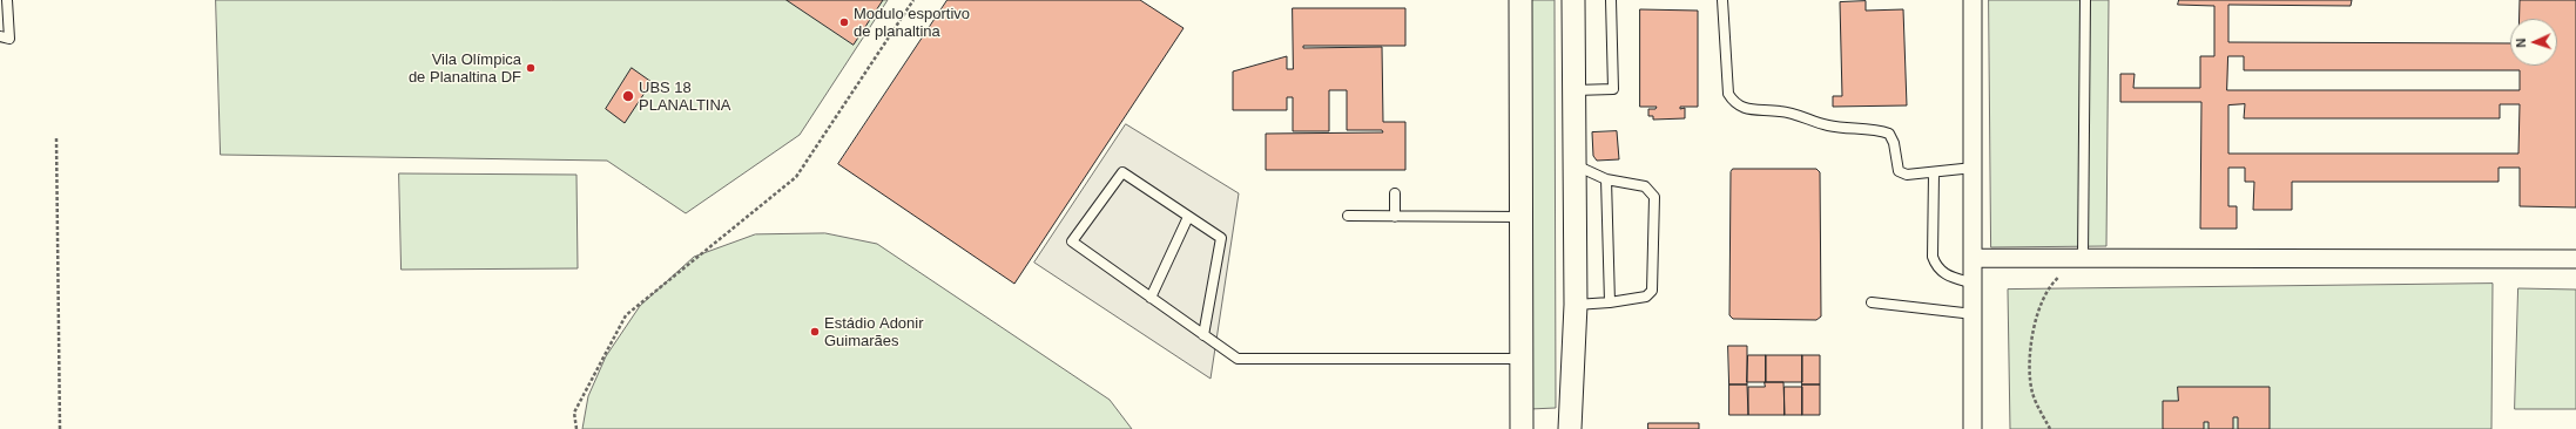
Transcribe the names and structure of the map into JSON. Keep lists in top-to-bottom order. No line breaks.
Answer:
{"places":["Modulo esportivo de planaltina","Vila Olímpica de Planaltina DF","UBS 18 PLANALTINA","Estádio Adonir Guimarães"],"north":"left"}
